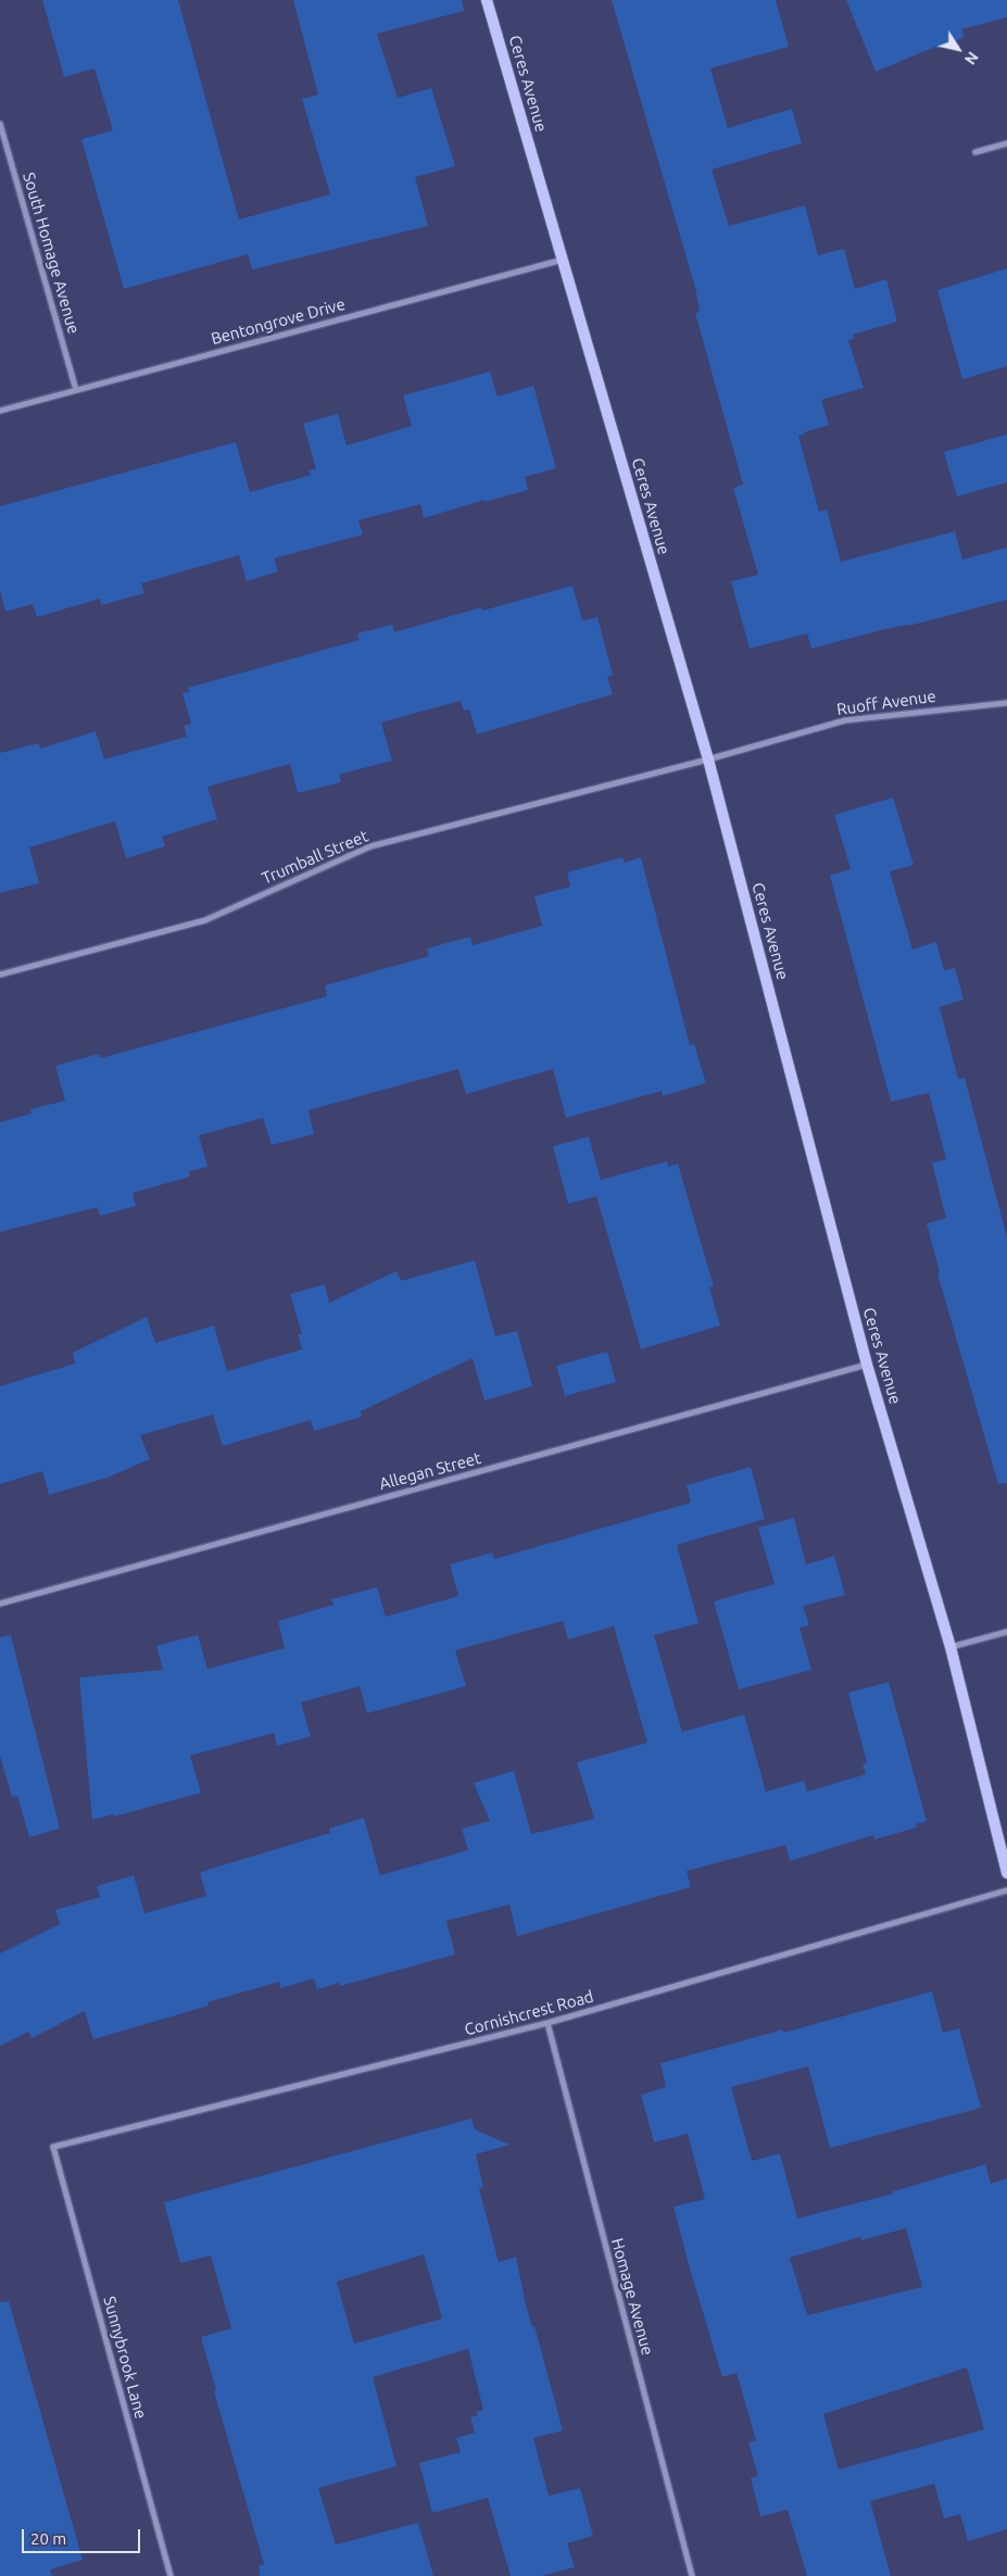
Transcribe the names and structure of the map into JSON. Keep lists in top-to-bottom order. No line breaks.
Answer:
{"streets":{"street":["Ceres Avenue","South Homage Avenue","Bentongrove Drive","Ruoff Avenue","Trumball Street","Allegan Street","Cornishcrest Road","Homage Avenue","Sunnybrook Lane"]},"crossings":[["Ceres Avenue","Bentongrove Drive"],["Ceres Avenue","Ruoff Avenue"],["Ceres Avenue","Trumball Street"],["Ceres Avenue","Allegan Street"],["South Homage Avenue","Bentongrove Drive"],["Ruoff Avenue","Trumball Street"],["Cornishcrest Road","Homage Avenue"],["Cornishcrest Road","Sunnybrook Lane"]],"scale_bar":"20 m","north":"bottom right"}
